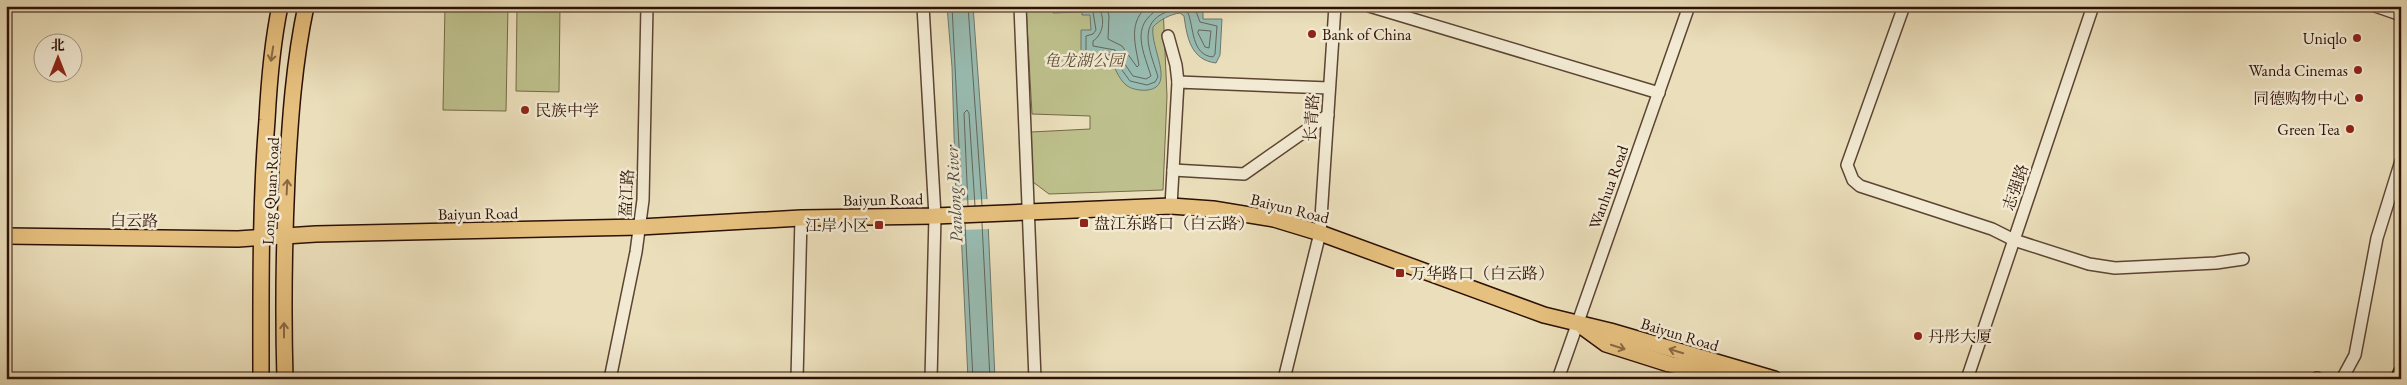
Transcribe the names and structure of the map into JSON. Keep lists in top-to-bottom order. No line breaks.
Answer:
{"streets":{"main road":["Long Quan Road","Baiyun Road","白云路"],"street":["长青路","Wanhua Road","志强路","盈江路"]},"crossings":[["长青路","Baiyun Road"],["Wanhua Road","Baiyun Road"],["Long Quan Road","Baiyun Road"],["Long Quan Road","白云路"],["盈江路","Baiyun Road"],["Baiyun Road","白云路"]],"water":["Panlong River"],"parks":["龟龙湖公园"],"places":{"other":["Bank of China","Uniqlo","Wanda Cinemas","同德购物中心","民族中学","Green Tea","丹彤大厦"],"transit":["盘江东路口（白云路）","江岸小区","万华路口（白云路）"]},"north":"top"}
